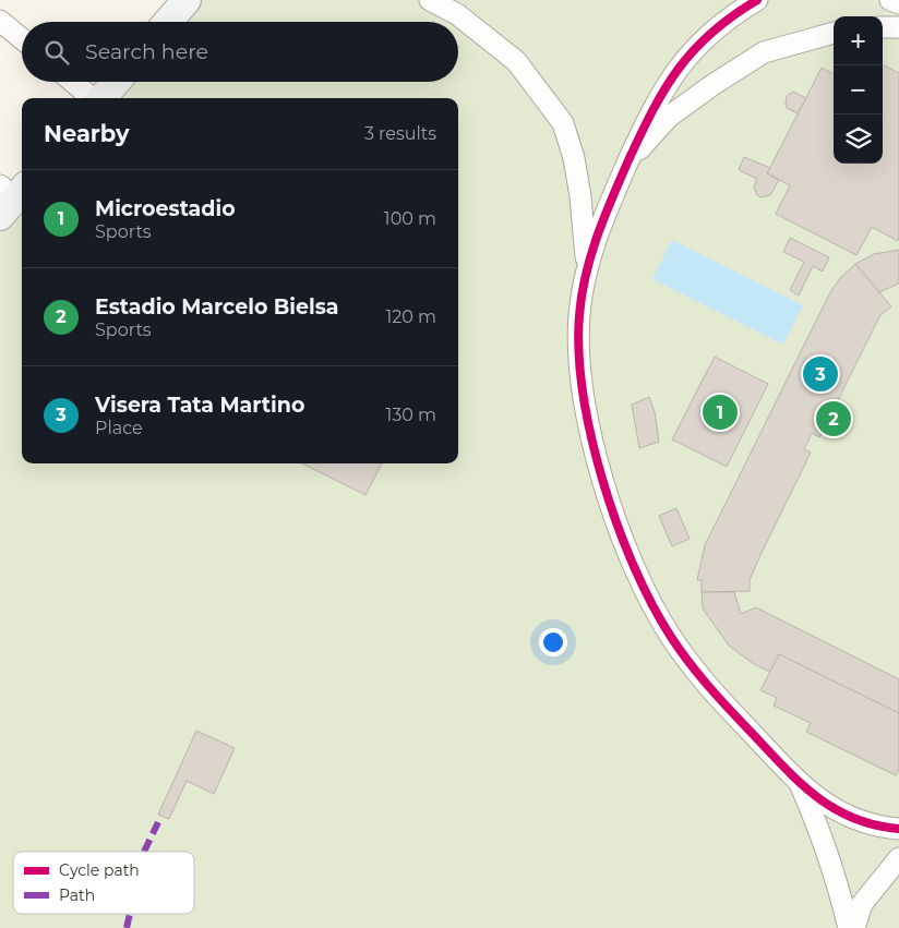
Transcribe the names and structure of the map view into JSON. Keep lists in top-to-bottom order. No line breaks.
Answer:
{"legend":["Cycle path","Path"],"page":{"map_buttons":["+","−"],"search":"Search here","heading":["Nearby","3 results"],"list":[{"mark":"1","name":"Microestadio","note":"Sports","value":"100 m"},{"mark":"2","name":"Estadio Marcelo Bielsa","note":"Sports","value":"120 m"},{"mark":"3","name":"Visera Tata Martino","note":"Place","value":"130 m"}],"pins":["3","1","2"]}}
